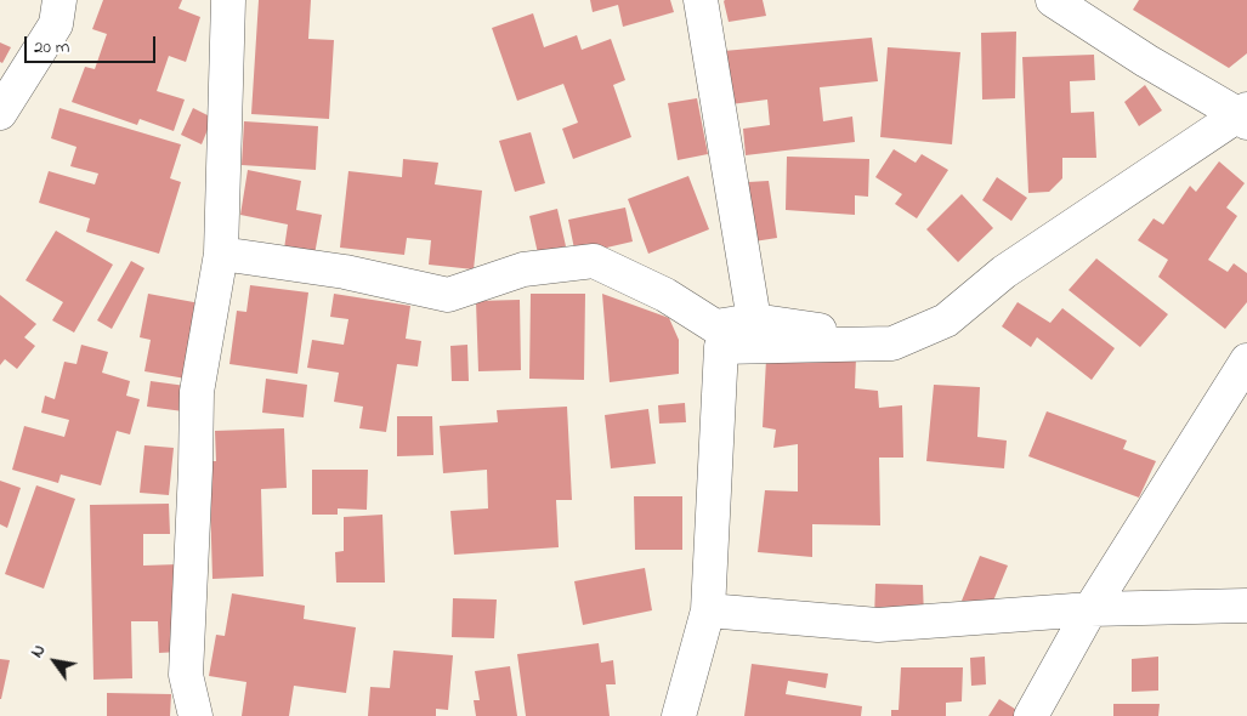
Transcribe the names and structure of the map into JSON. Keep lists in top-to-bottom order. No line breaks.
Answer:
{"scale_bar":"20 m","north":"top left"}
